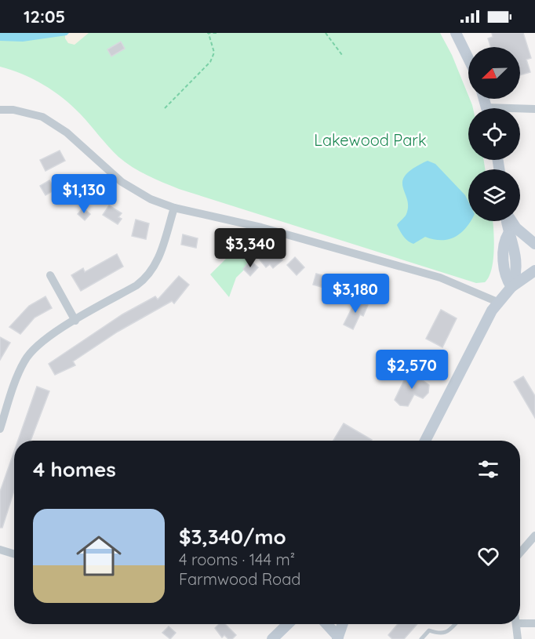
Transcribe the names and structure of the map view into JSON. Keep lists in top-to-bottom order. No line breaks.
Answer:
{"parks":["Lakewood Park"],"north":"bottom left","page":{"status":"12:05","price":["$1,130","$3,340","$3,180","$2,570"],"heading":"4 homes","list":[{"name":"$3,340/mo","note":"4 rooms · 144 m² · Farmwood Road"}]}}
